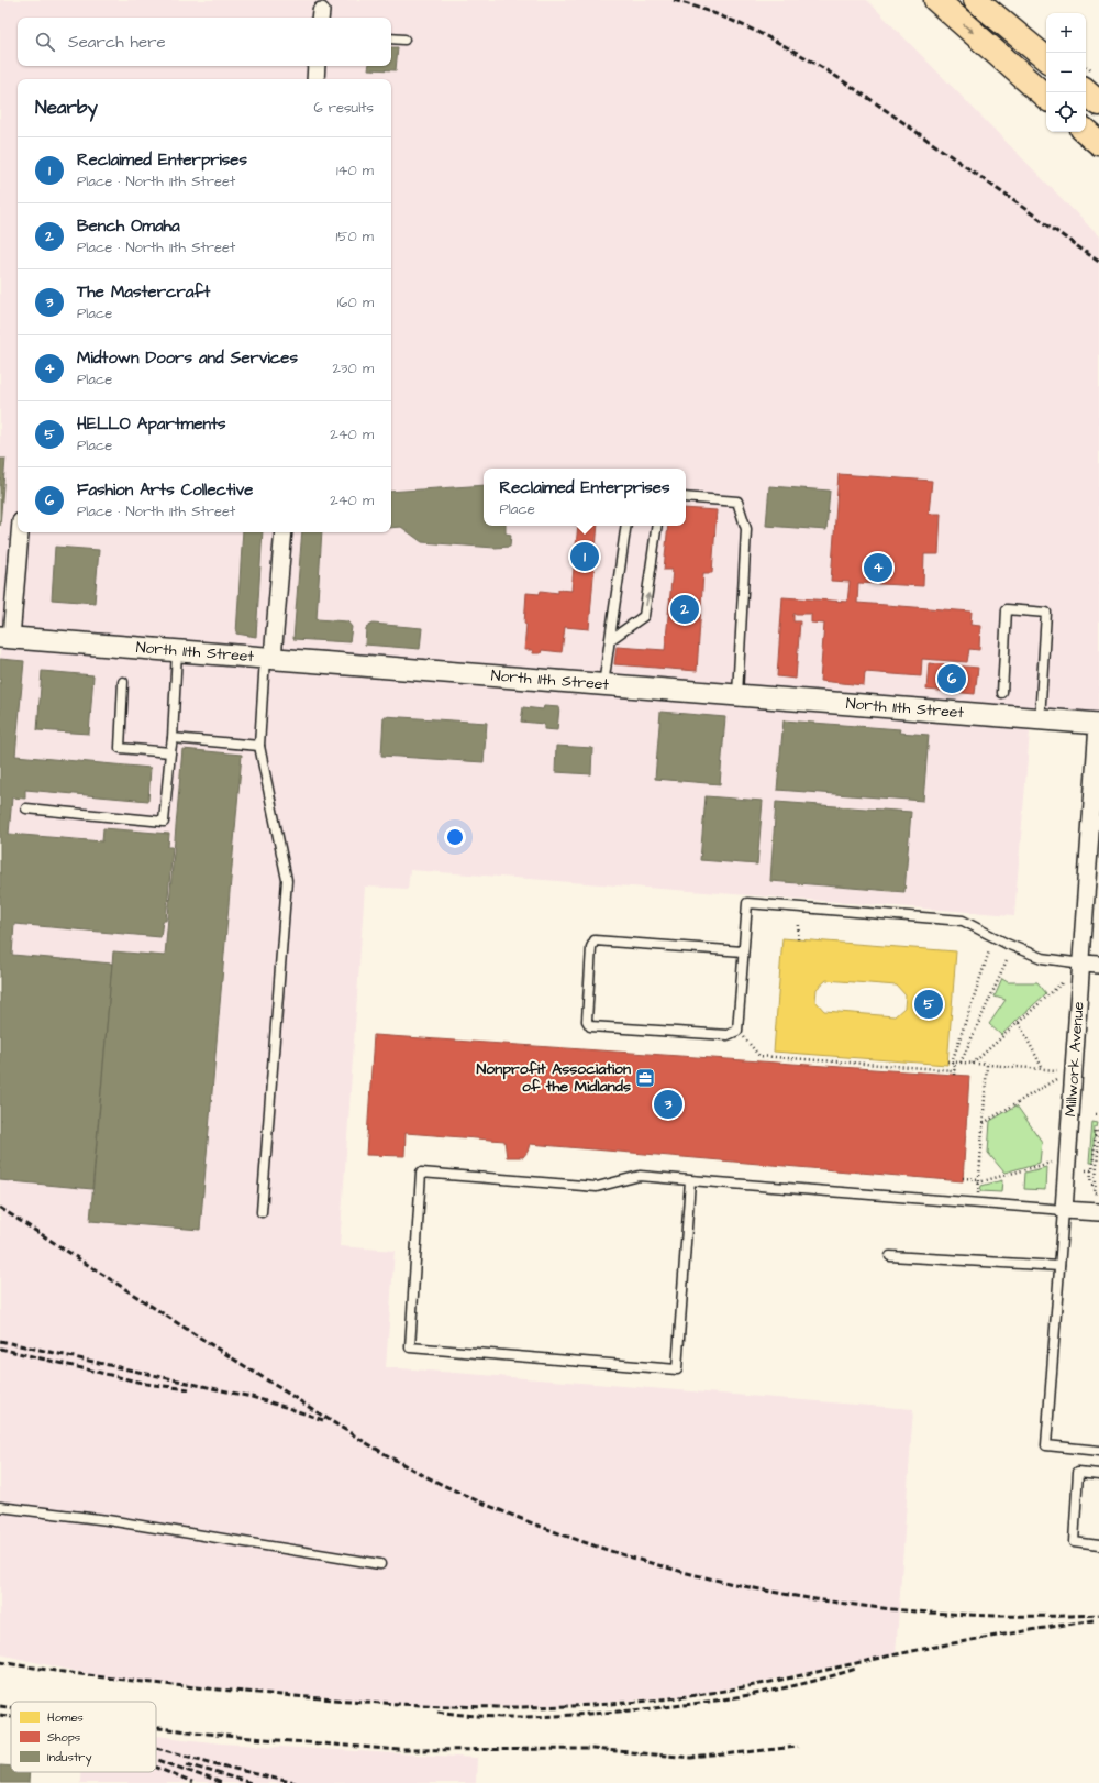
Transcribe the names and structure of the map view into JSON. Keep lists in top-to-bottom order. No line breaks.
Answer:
{"streets":{"street":["North 11th Street","Millwork Avenue"]},"crossings":[["North 11th Street","Millwork Avenue"]],"places":{"office":["Nonprofit Association of the Midlands"]},"legend":["Homes","Shops","Industry"],"page":{"map_buttons":["+","−"],"search":"Search here","heading":["Nearby","6 results"],"list":[{"mark":"1","name":"Reclaimed Enterprises","note":"Place · North 11th Street","value":"140 m"},{"mark":"2","name":"Bench Omaha","note":"Place · North 11th Street","value":"150 m"},{"mark":"3","name":"The Mastercraft","note":"Place","value":"160 m"},{"mark":"4","name":"Midtown Doors and Services","note":"Place","value":"230 m"},{"mark":"5","name":"HELLO Apartments","note":"Place","value":"240 m"},{"mark":"6","name":"Fashion Arts Collective","note":"Place · North 11th Street","value":"240 m"}],"popup":["Reclaimed Enterprises","Place"],"pins":["1","4","2","6","5","3"]}}
